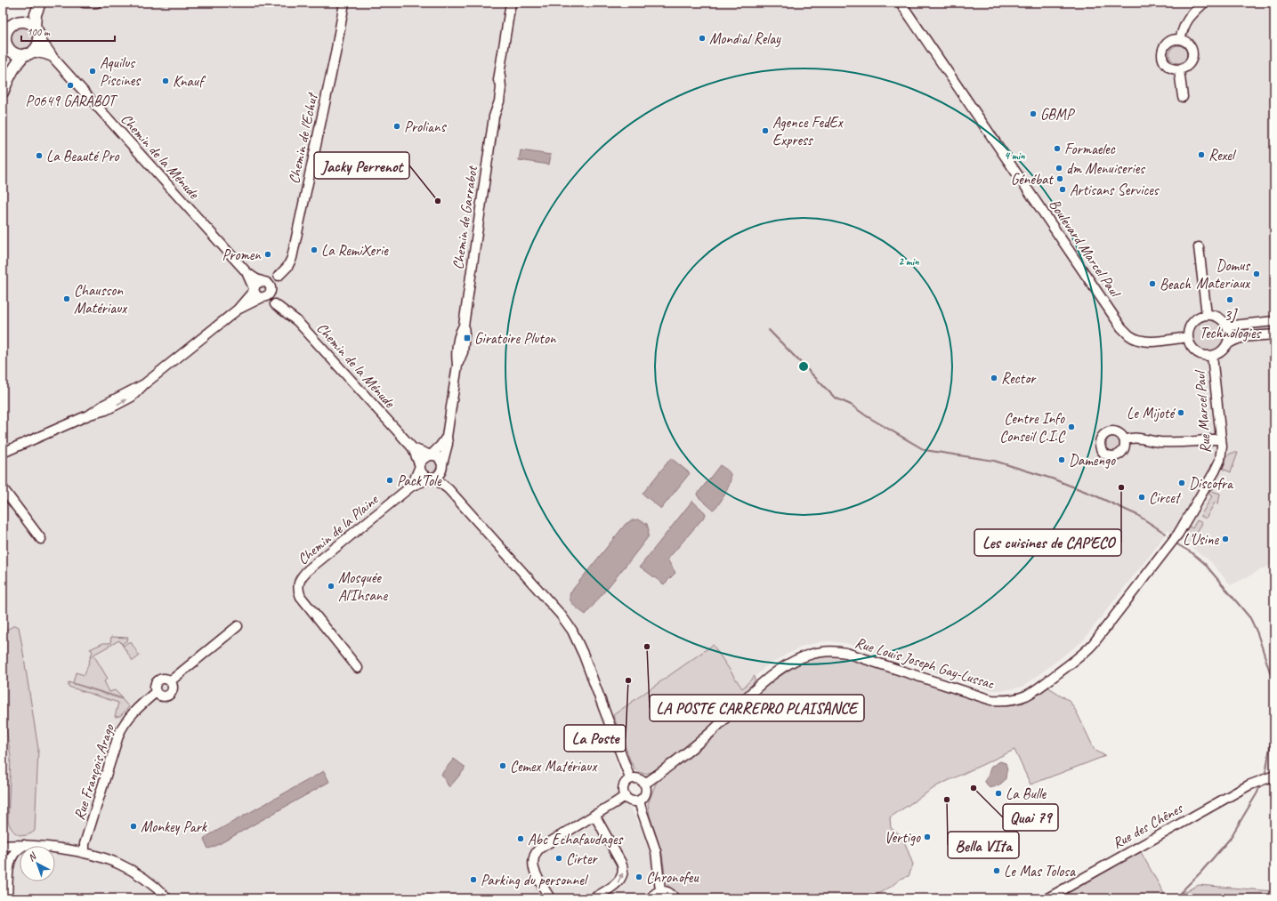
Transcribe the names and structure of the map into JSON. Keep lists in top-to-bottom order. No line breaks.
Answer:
{"streets":{"street":["Chemin de l'Echut","Chemin de la Ménude","Chemin de Garrabot","Boulevard Marcel Paul","Rue Marcel Paul","Chemin de la Plaine","Rue Louis Joseph Gay-Lussac","Rue François Arago","Rue des Chênes"]},"crossings":[["Chemin de l'Echut","Chemin de la Ménude"],["Chemin de la Ménude","Chemin de Garrabot"],["Chemin de la Ménude","Chemin de la Plaine"],["Chemin de Garrabot","Chemin de la Plaine"],["Boulevard Marcel Paul","Rue Marcel Paul"],["Rue Marcel Paul","Rue Louis Joseph Gay-Lussac"]],"places":{"other":["Mondial Relay","Aquilus Piscines","Knauf","P0649 GARABOT","GBMP","Prolians","Agence FedEx Express","Formaelec","Rexel","La Beauté Pro","dm Menuiseries","Génébat","Artisans Services","Jacky Perrenot","La RemiXerie","Promen","Domus Materiaux","Beach","Chausson Matériaux","3J Technologies","Rector","Le Mijoté","Centre Info Conseil C.I.C","Damengo","Pack'Tole","Discofra","Les cuisines de CAP'ECO","Circet","L'Usine","Mosquée Al'Ihsane","LA POSTE CARREPRO PLAISANCE","La Poste","Cemex Matériaux","Quai 79","La Bulle","Bella VIta","Monkey Park","Vertigo","Abc Echafaudages","Cirter","Le Mas Tolosa","Chronofeu","Parking du personnel"],"transit":["Giratoire Pluton"]},"scale_bar":"100 m","north":"top left","rings":["4 min","2 min"]}
